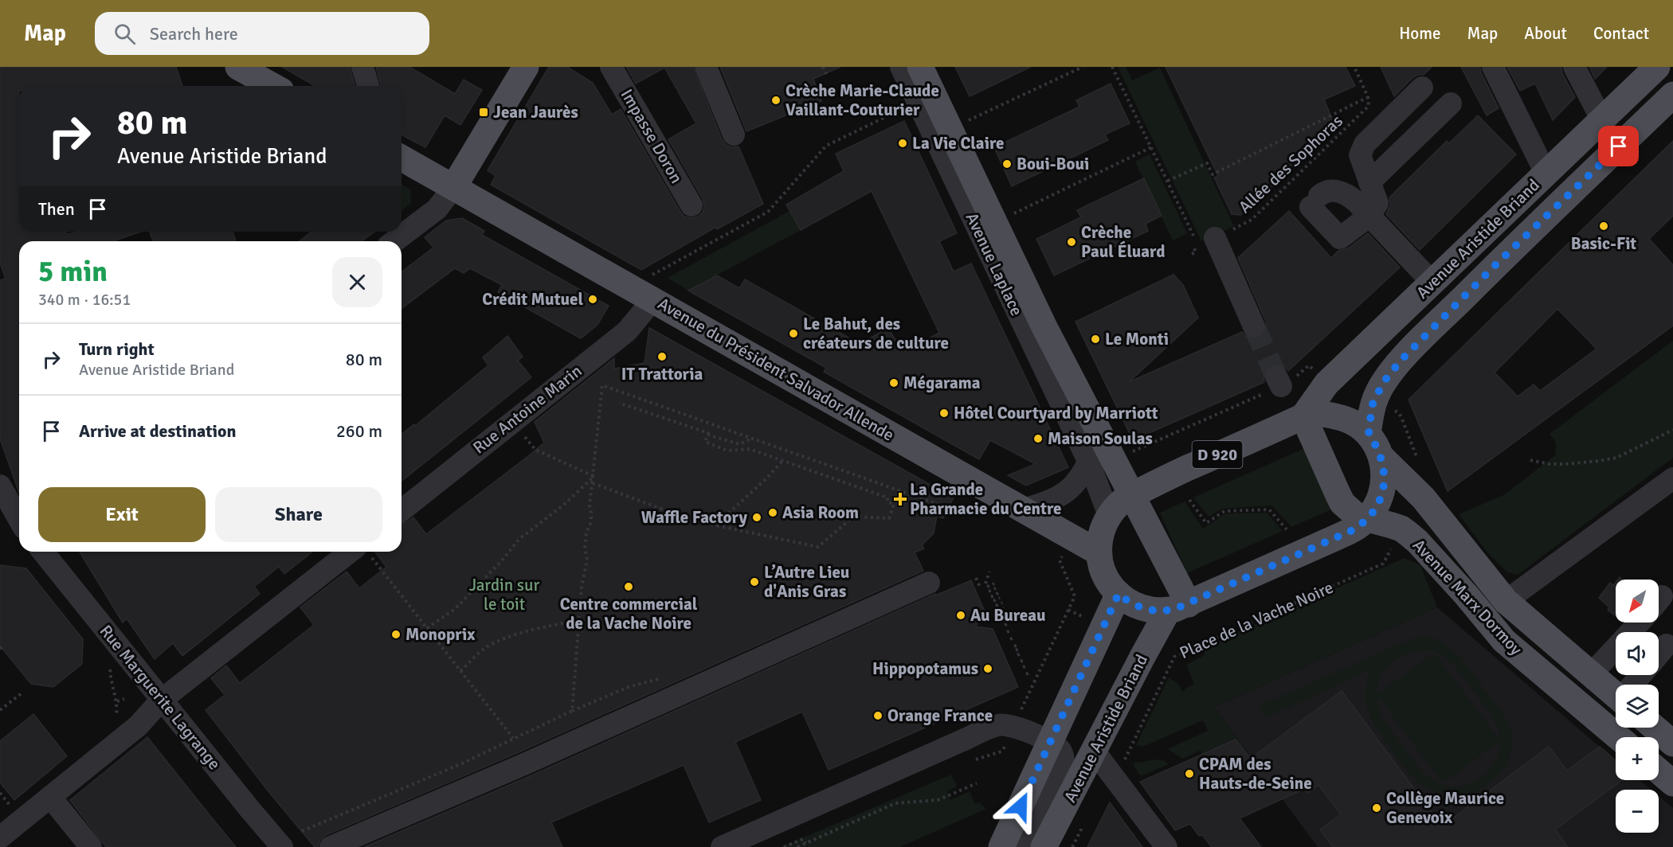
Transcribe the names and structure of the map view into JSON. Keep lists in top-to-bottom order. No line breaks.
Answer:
{"streets":{"main road":["Avenue Aristide Briand","Avenue Laplace","Avenue du Président Salvador Allende","D 920","Avenue Marx Dormoy"],"street":["Impasse Doron","Rue Antoine Marin","Rue Marguerite Lagrange"],"path":["Allée des Sophoras","Place de la Vache Noire"]},"crossings":[["Avenue Aristide Briand","D 920"],["Avenue Laplace","D 920"],["Avenue du Président Salvador Allende","Rue Antoine Marin"],["Avenue du Président Salvador Allende","D 920"],["D 920","Avenue Marx Dormoy"]],"parks":["Jardin sur le toit"],"places":{"other":["Crèche Marie-Claude Vaillant-Couturier","La Vie Claire","Boui-Boui","Basic-Fit","Crèche Paul Éluard","Crédit Mutuel","Le Bahut, des créateurs de culture","Le Monti","IT Trattoria","Mégarama","Hôtel Courtyard by Marriott","Maison Soulas","Asia Room","Waffle Factory","L’Autre Lieu d'Anis Gras","Centre commercial de la Vache Noire","Au Bureau","Monoprix","Hippopotamus","Orange France","CPAM des Hauts-de-Seine","Collège Maurice Genevoix"],"transit":["Jean Jaurès"],"health":["La Grande Pharmacie du Centre"]},"north":"bottom left","page":{"header":"Map","search":"Search here","nav":["Home","Map","About","Contact"],"turn":["80 m","Avenue Aristide Briand"],"then":"Then","heading":["5 min","340 m · 16:51"],"list":[{"name":"Turn right","note":"Avenue Aristide Briand","value":"80 m"},{"name":"Arrive at destination","value":"260 m"}],"buttons":["Exit","Share"],"map_buttons":["+","−"]}}
